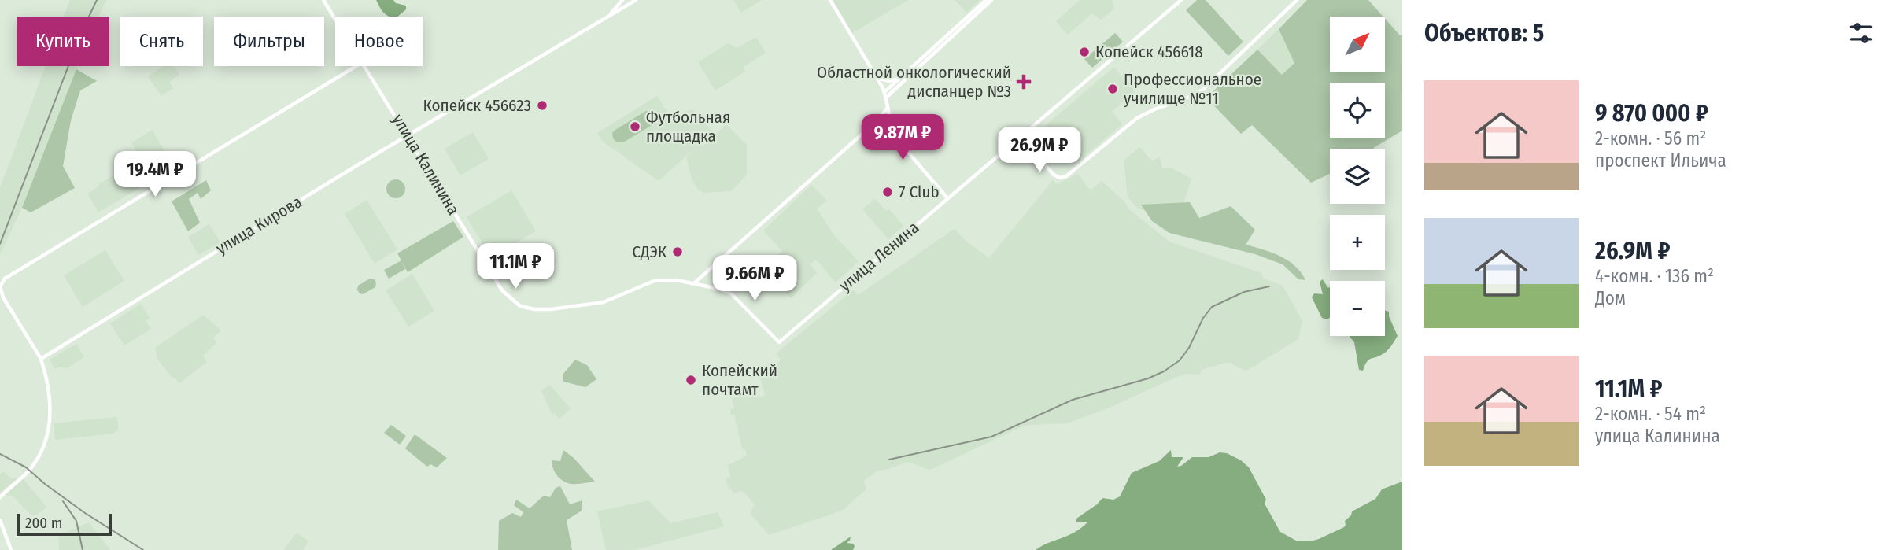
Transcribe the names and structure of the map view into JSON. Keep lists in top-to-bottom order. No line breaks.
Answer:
{"streets":{"street":["улица Калинина","улица Кирова","улица Ленина"]},"crossings":[["улица Калинина","улица Кирова"],["улица Калинина","улица Ленина"]],"places":{"other":["Копейск 456618","Профессиональное училище №11","Копейск 456623","Футбольная площадка","7 Club","СДЭК","Копейский почтамт"],"health":["Областной онкологический диспанцер №3"]},"scale_bar":"200 m","north":"top right","page":{"heading":"Объектов: 5","map_buttons":["+","−"],"chip":["Купить","Снять","Фильтры","Новое"],"list":[{"name":"9 870 000 ₽","note":"2-комн. · 56 m² · проспект Ильича"},{"name":"26.9M ₽","note":"4-комн. · 136 m² · Дом"},{"name":"11.1M ₽","note":"2-комн. · 54 m² · улица Калинина"}],"price":["9.87M ₽","26.9M ₽","19.4M ₽","11.1M ₽","9.66M ₽"],"scale":"200 m"}}
